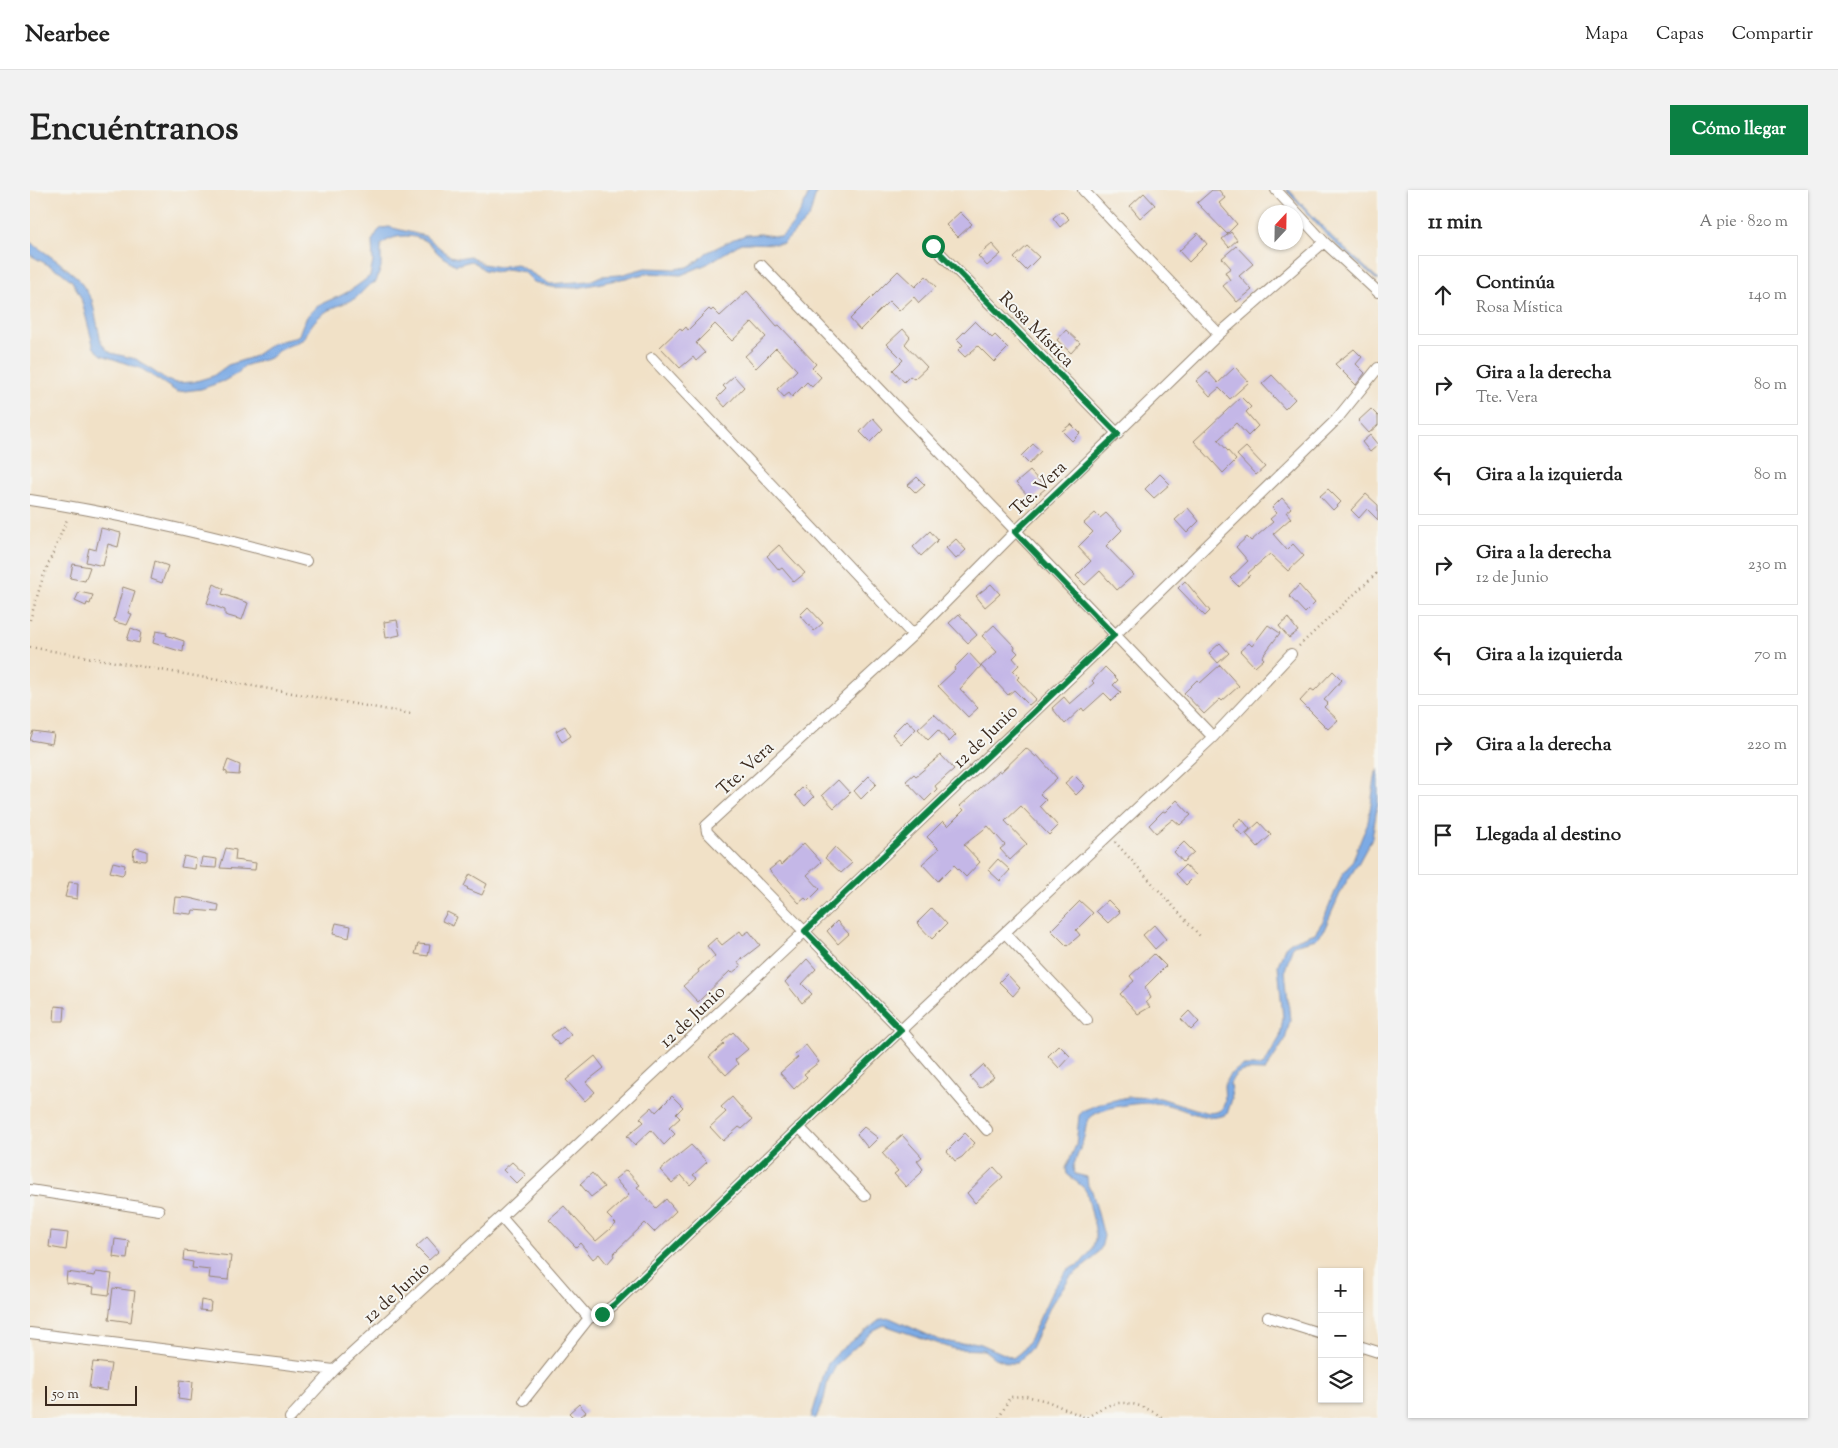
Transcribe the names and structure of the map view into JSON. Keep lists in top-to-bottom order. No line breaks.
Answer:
{"streets":{"street":["Rosa Mística","Tte. Vera","12 de Junio"]},"crossings":[["Rosa Mística","Tte. Vera"],["Tte. Vera","12 de Junio"]],"scale_bar":"50 m","north":"top","page":{"header":"Nearbee","nav":["Mapa","Capas","Compartir"],"title":"Encuéntranos","buttons":"Cómo llegar","heading":["11 min","A pie · 820 m"],"list":[["Continúa","Rosa Mística","140 m"],["Gira a la derecha","Tte. Vera","80 m"],["Gira a la izquierda","80 m"],["Gira a la derecha","12 de Junio","230 m"],["Gira a la izquierda","70 m"],["Gira a la derecha","220 m"],"Llegada al destino"],"map_buttons":["+","−"],"scale":"50 m"}}
